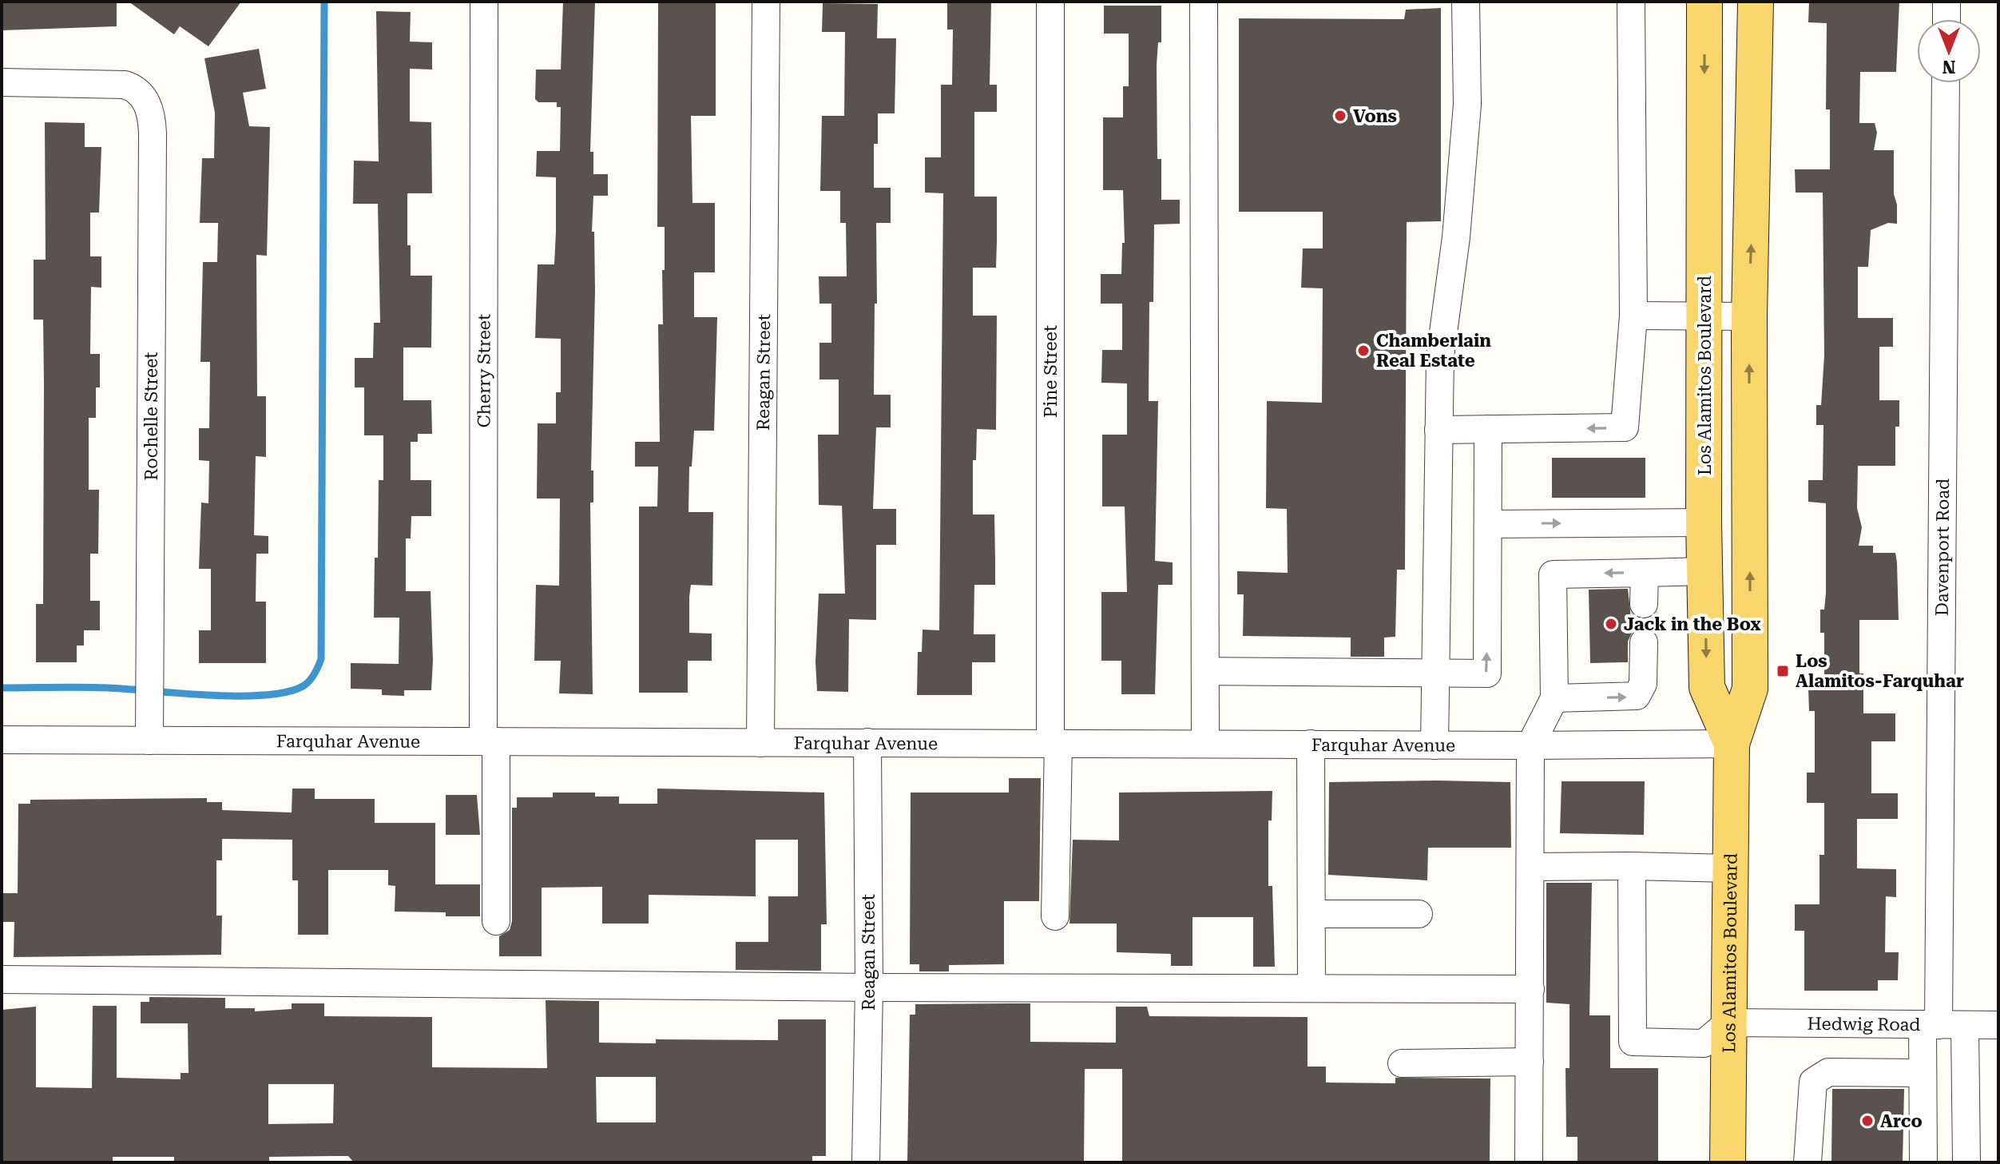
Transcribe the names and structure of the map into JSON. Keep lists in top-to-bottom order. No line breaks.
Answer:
{"streets":{"main road":["Los Alamitos Boulevard"],"street":["Cherry Street","Pine Street","Reagan Street","Rochelle Street","Davenport Road","Farquhar Avenue","Hedwig Road"]},"crossings":[["Cherry Street","Farquhar Avenue"],["Pine Street","Farquhar Avenue"],["Reagan Street","Farquhar Avenue"],["Los Alamitos Boulevard","Farquhar Avenue"],["Los Alamitos Boulevard","Hedwig Road"],["Rochelle Street","Farquhar Avenue"],["Davenport Road","Hedwig Road"]],"places":{"other":["Vons","Chamberlain Real Estate","Jack in the Box","Arco"],"transit":["Los Alamitos-Farquhar"]},"north":"bottom"}
